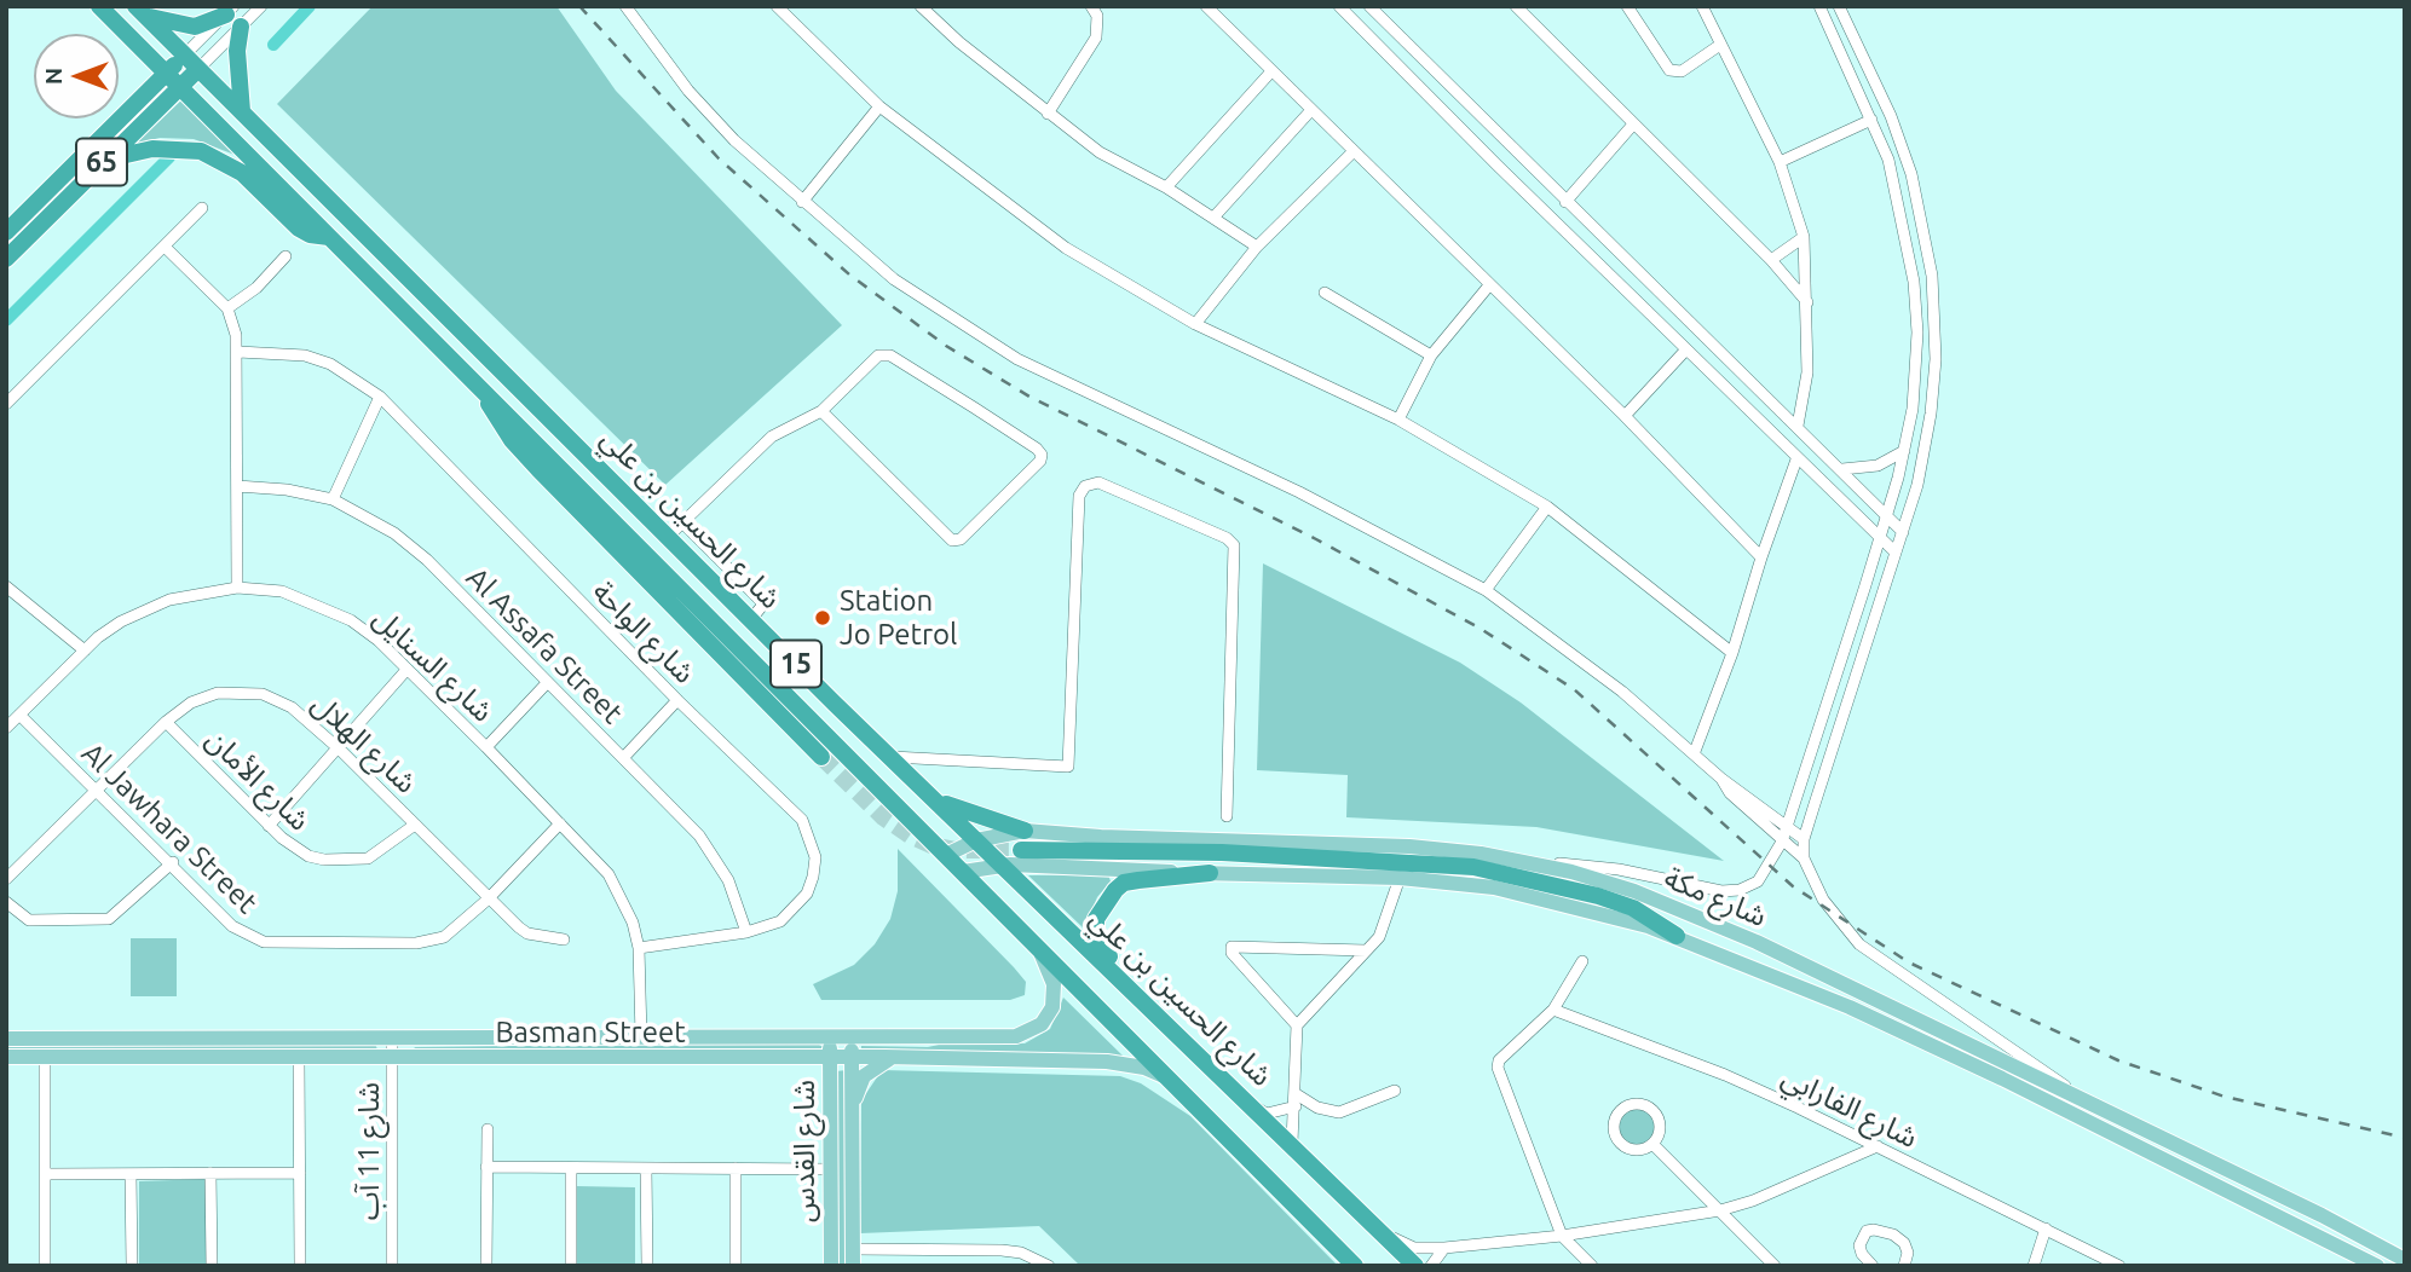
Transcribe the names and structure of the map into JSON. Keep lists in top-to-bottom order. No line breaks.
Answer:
{"streets":{"highway":["65","شارع الحسين بن علي","15"],"main road":["شارع مكة","Basman Street","شارع القدس"],"street":["شارع الواحة","Al Assafa Street","شارع السنايل","شارع الهلال","شارع الأمان","Al Jawhara Street","شارع الفارابي","شارع 11 آب"]},"crossings":[["65","شارع الحسين بن علي"],["65","15"],["شارع الحسين بن علي","15"],["شارع الحسين بن علي","شارع مكة"],["شارع الحسين بن علي","Basman Street"],["شارع الواحة","Al Assafa Street"],["شارع الواحة","شارع السنايل"],["شارع السنايل","Al Jawhara Street"],["شارع السنايل","Basman Street"],["شارع الهلال","شارع الأمان"],["شارع الهلال","Al Jawhara Street"],["Basman Street","شارع 11 آب"],["Basman Street","شارع القدس"]],"places":["Station Jo Petrol"],"north":"left"}
